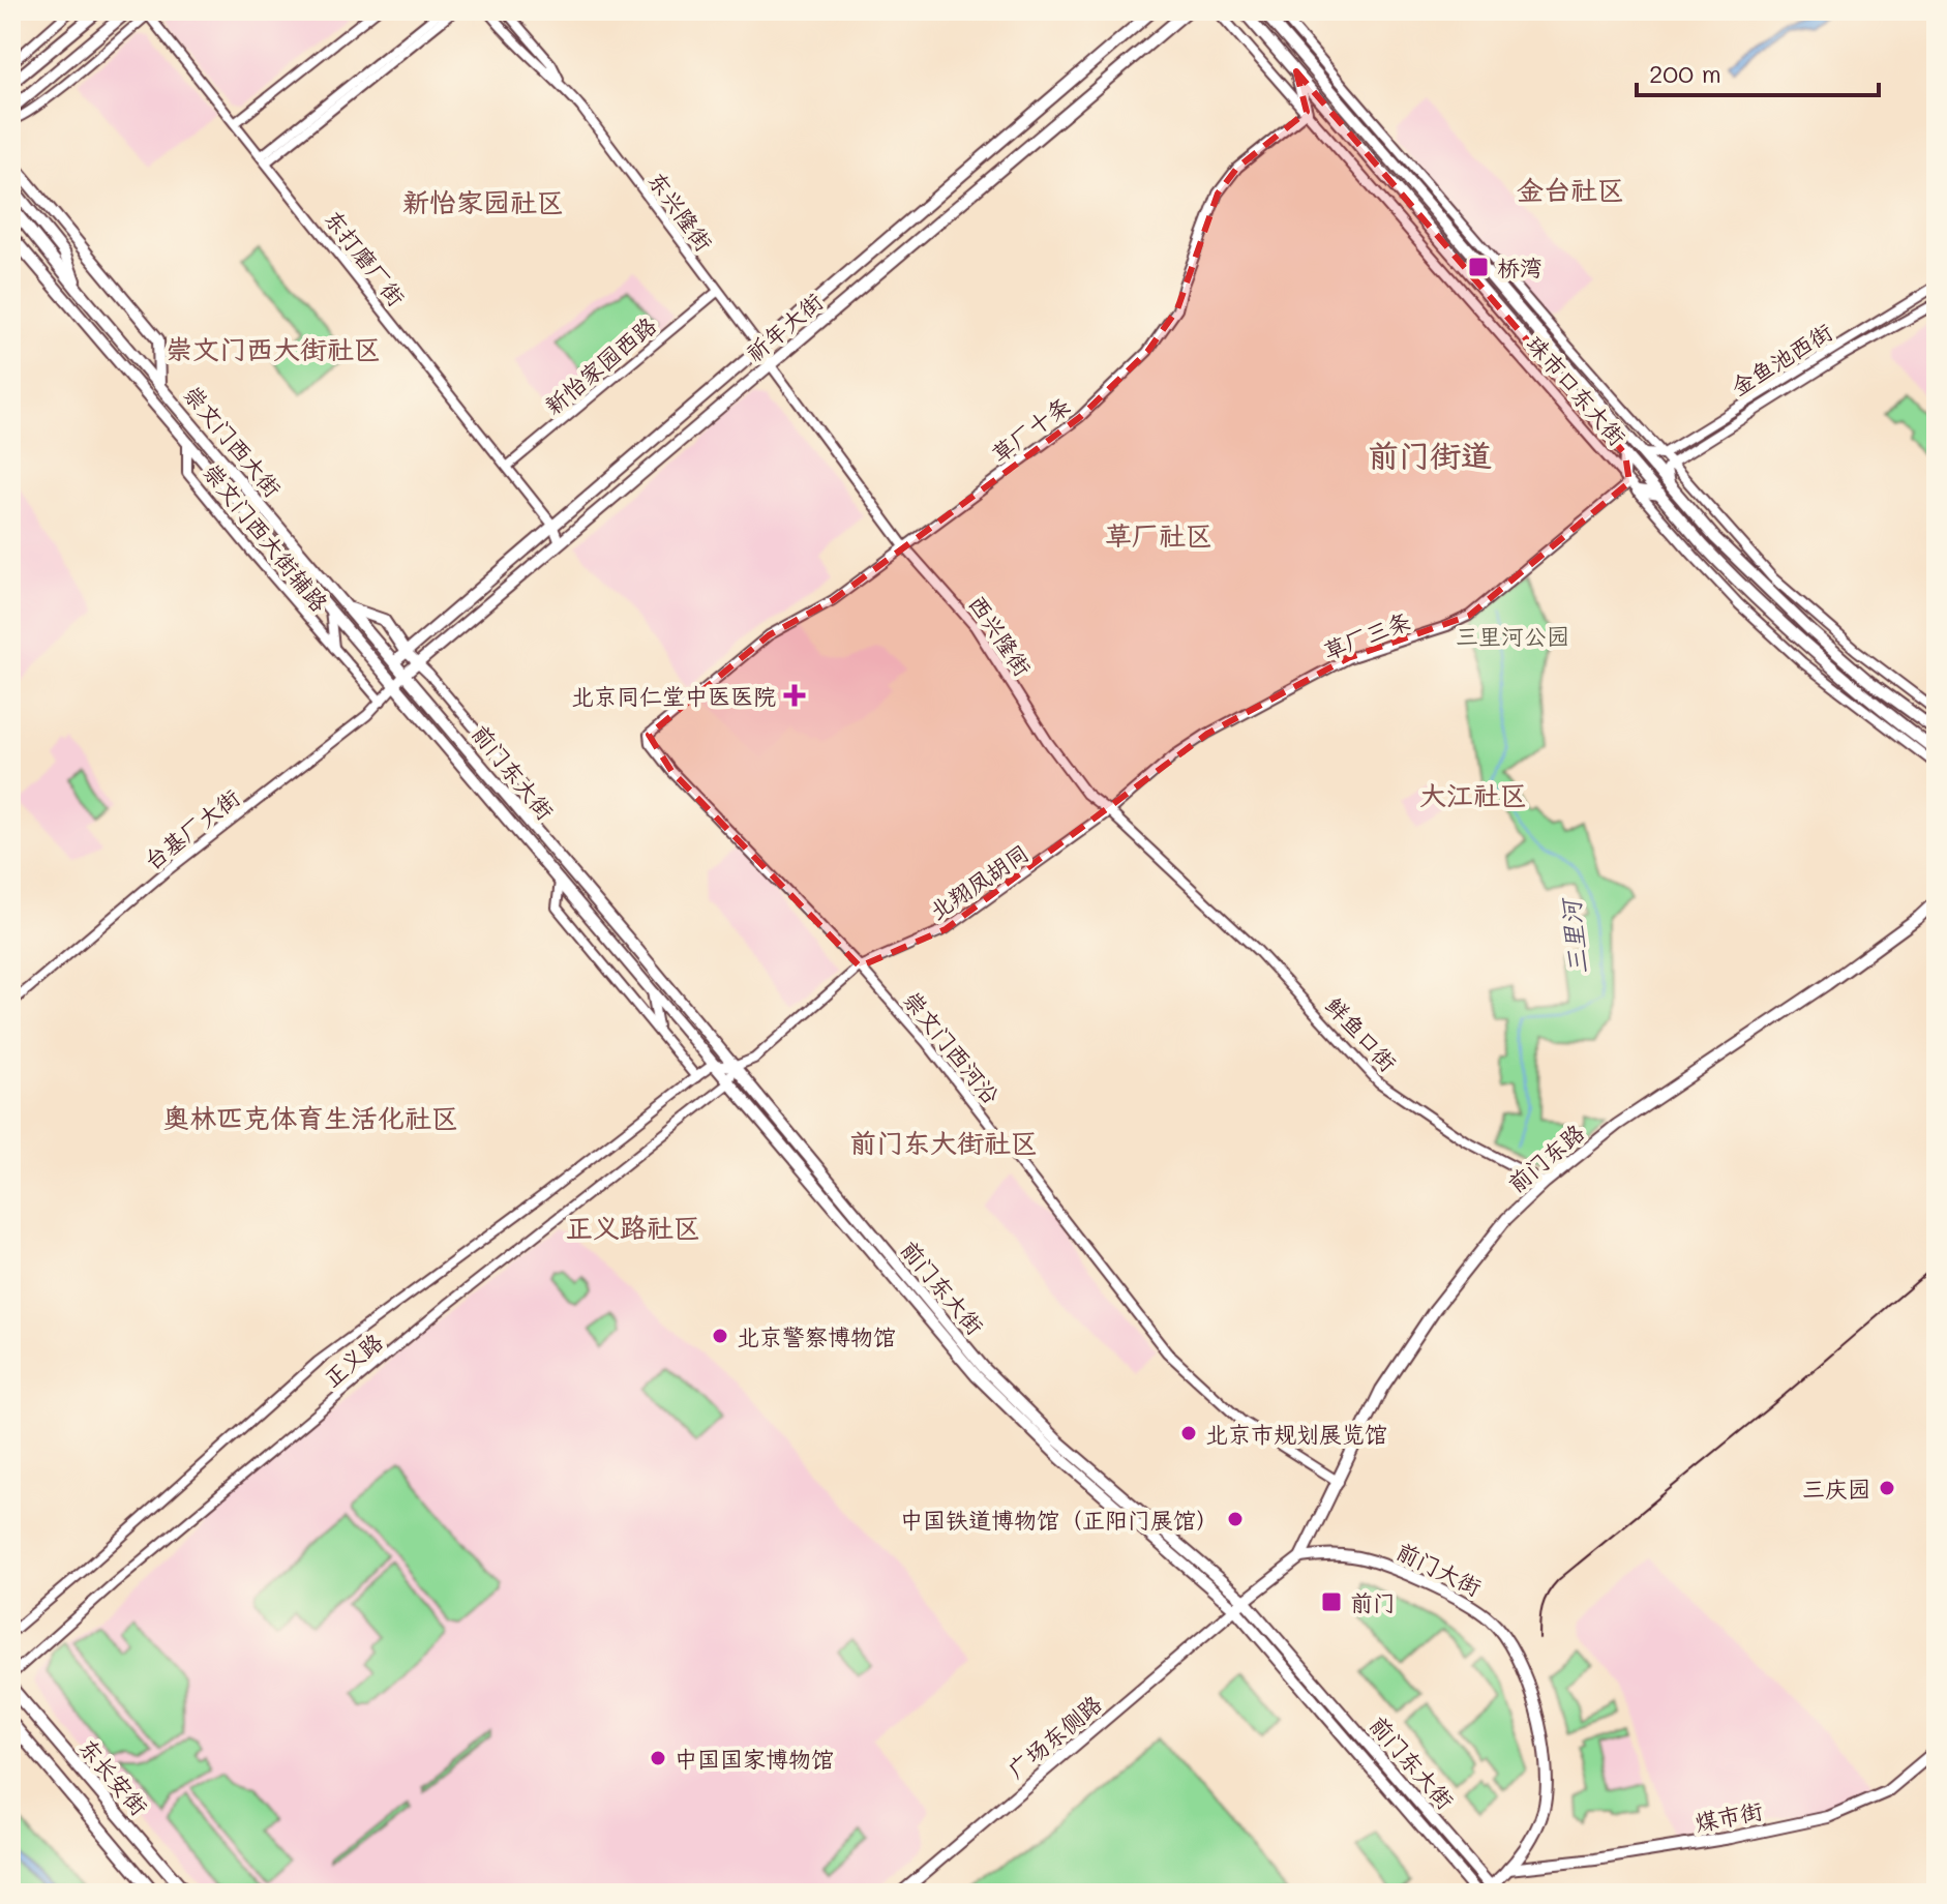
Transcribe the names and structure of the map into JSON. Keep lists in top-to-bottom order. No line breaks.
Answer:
{"streets":{"highway":["东长安街"],"main road":["祈年大街","珠市口东大街","崇文门西大街","前门东大街","前门东路","前门大街","广场东侧路","煤市街"],"street":["东兴隆街","东打磨厂街","金鱼池西街","新怡家园西路","草厂十条","崇文门西大街辅路","西兴隆街","草厂三条","台基厂大街","北翔凤胡同","鲜鱼口街","崇文门西河沿","正义路"]},"crossings":[["东兴隆街","祈年大街"],["东兴隆街","新怡家园西路"],["东兴隆街","西兴隆街"],["东打磨厂街","祈年大街"],["东打磨厂街","新怡家园西路"],["祈年大街","崇文门西大街"],["祈年大街","西兴隆街"],["祈年大街","前门东大街"],["祈年大街","台基厂大街"],["金鱼池西街","珠市口东大街"],["珠市口东大街","草厂十条"],["珠市口东大街","草厂三条"],["草厂十条","西兴隆街"],["草厂十条","崇文门西河沿"],["崇文门西大街","崇文门西大街辅路"],["崇文门西大街","前门东大街"],["崇文门西大街","台基厂大街"],["崇文门西大街辅路","台基厂大街"],["西兴隆街","草厂三条"],["西兴隆街","北翔凤胡同"],["西兴隆街","鲜鱼口街"],["草厂三条","北翔凤胡同"],["前门东大街","台基厂大街"],["前门东大街","北翔凤胡同"],["前门东大街","正义路"],["前门东大街","广场东侧路"],["北翔凤胡同","崇文门西河沿"],["鲜鱼口街","前门东路"],["崇文门西河沿","前门东路"],["前门东路","前门大街"],["前门东路","广场东侧路"],["前门大街","广场东侧路"],["前门大街","煤市街"]],"districts":["金台社区","新怡家园社区","崇文门西大街社区","前门街道","草厂社区","大江社区","奥林匹克体育生活化社区","前门东大街社区","正义路社区"],"water":["三里河"],"parks":["三里河公园"],"places":{"transit":["桥湾","前门"],"health":["北京同仁堂中医医院"],"other":["北京警察博物馆","北京市规划展览馆","三庆园","中国铁道博物馆（正阳门展馆）","中国国家博物馆"]},"scale_bar":"200 m"}
